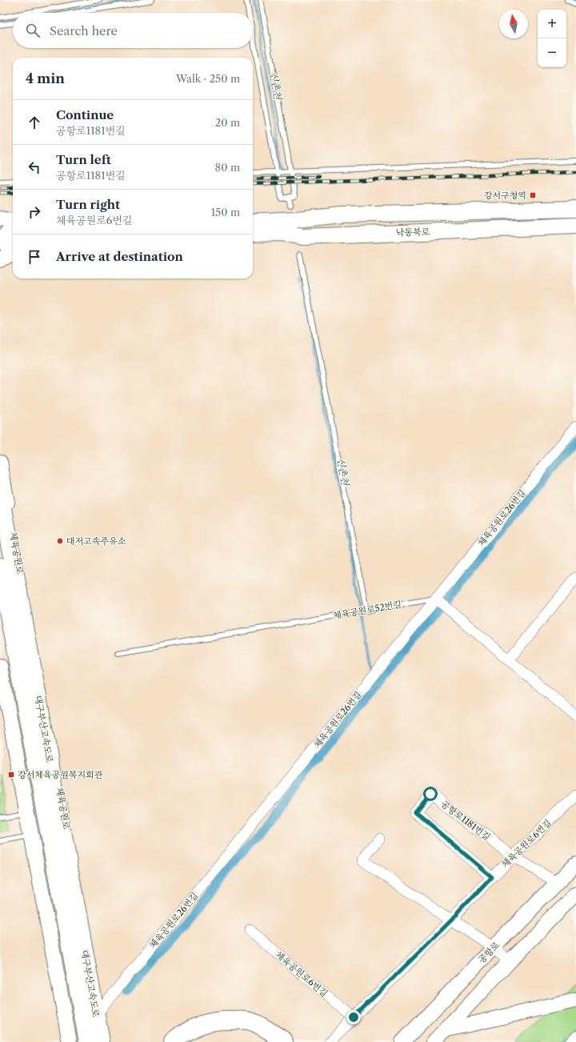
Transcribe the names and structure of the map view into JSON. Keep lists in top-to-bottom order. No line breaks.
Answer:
{"streets":{"highway":["대구부산고속도로"],"main road":["낙동북로","체육공원로","공항로"],"street":["체육공원로26번길","공항로1181번길","체육공원로6번길"],"lane":["체육공원로52번길"]},"crossings":[["체육공원로26번길","체육공원로"],["체육공원로26번길","체육공원로52번길"],["공항로1181번길","체육공원로6번길"],["공항로1181번길","공항로"]],"water":["신촌천"],"places":{"transit":["강서구청역","강서체육공원복지회관"],"other":["대저고속주유소"]},"north":"top","page":{"map_buttons":["+","−"],"search":"Search here","heading":["4 min","Walk · 250 m"],"list":[["Continue","공항로1181번길","20 m"],["Turn left","공항로1181번길","80 m"],["Turn right","체육공원로6번길","150 m"],"Arrive at destination"]}}
